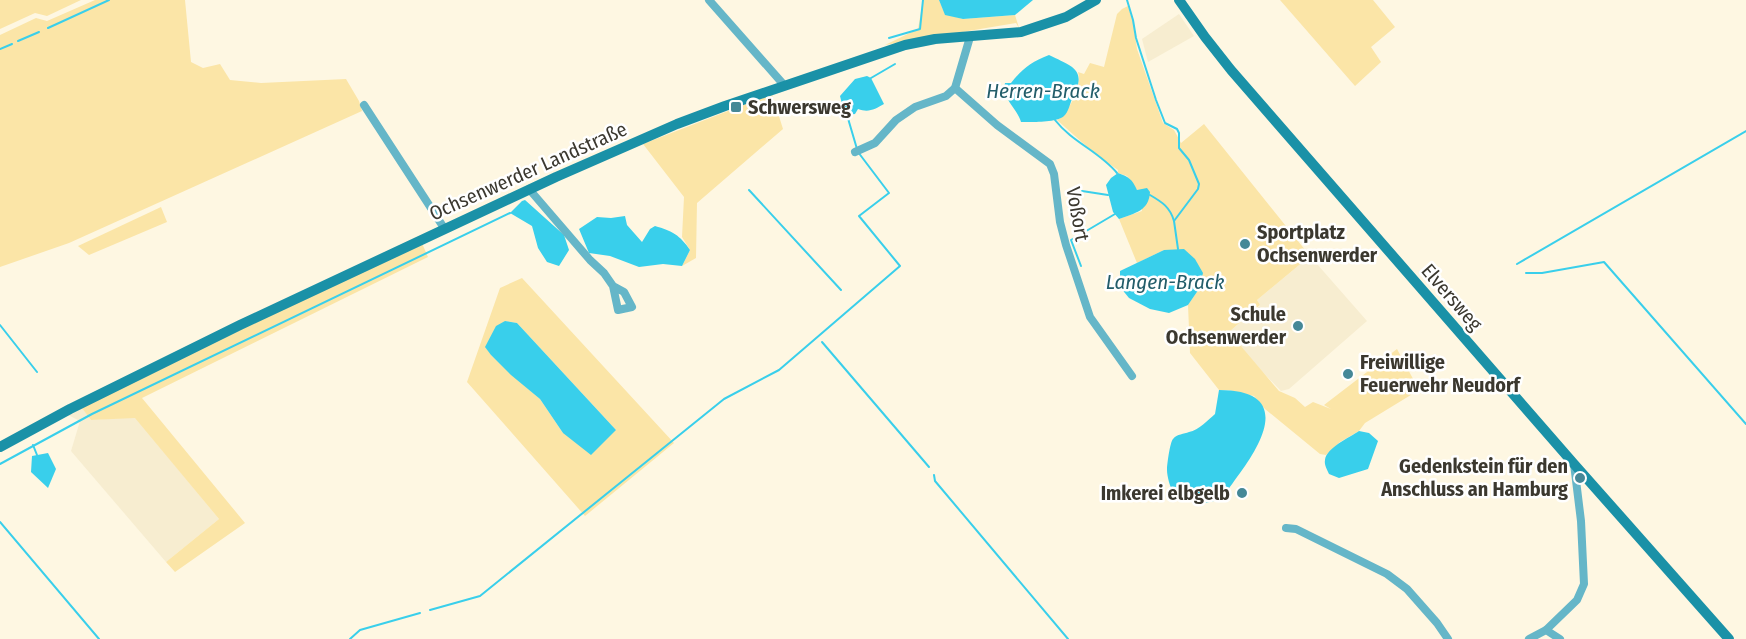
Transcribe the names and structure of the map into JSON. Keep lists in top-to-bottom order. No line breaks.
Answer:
{"streets":{"street":["Ochsenwerder Landstraße","Voßort","Elversweg"]},"water":["Herren-Brack","Langen-Brack"],"places":{"transit":["Schwersweg"],"other":["Sportplatz Ochsenwerder","Schule Ochsenwerder","Freiwillige Feuerwehr Neudorf","Gedenkstein für den Anschluss an Hamburg","Imkerei elbgelb"]}}
